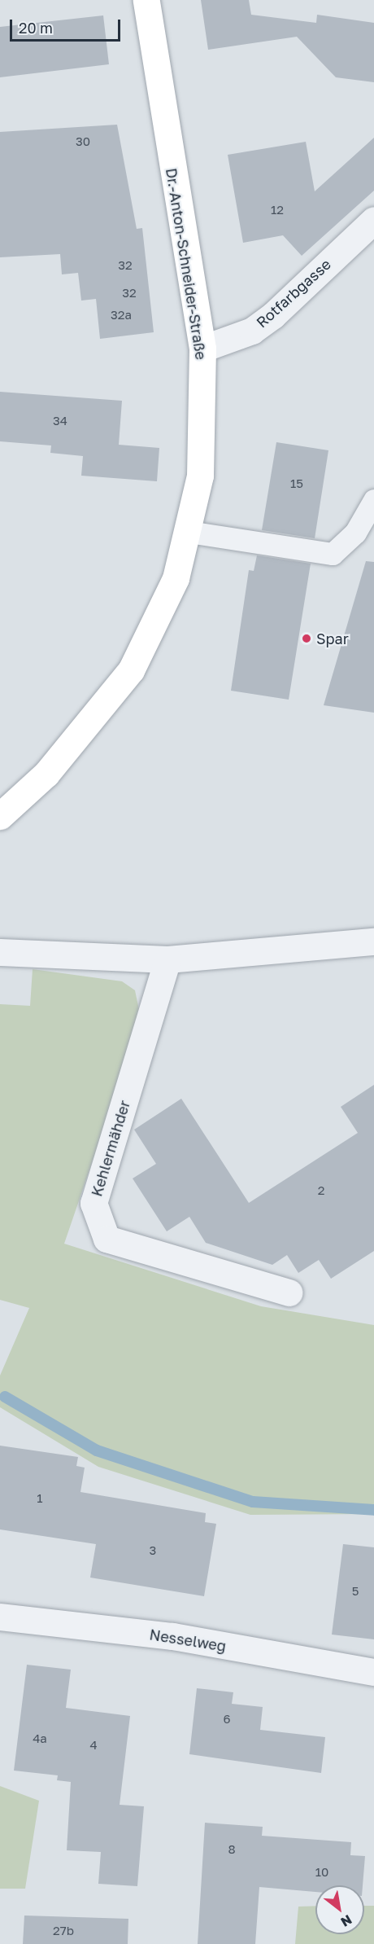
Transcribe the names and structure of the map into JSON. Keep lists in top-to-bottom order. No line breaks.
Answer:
{"streets":{"main road":["Dr.-Anton-Schneider-Straße"],"street":["Rotfarbgasse","Kehlermähder","Nesselweg"]},"crossings":[["Dr.-Anton-Schneider-Straße","Rotfarbgasse"]],"places":["Spar"],"house_numbers":["30","12","32","32","32a","34","15","2","1","3","5","6","4a","4","8","10","27b"],"scale_bar":"20 m","north":"bottom right"}
